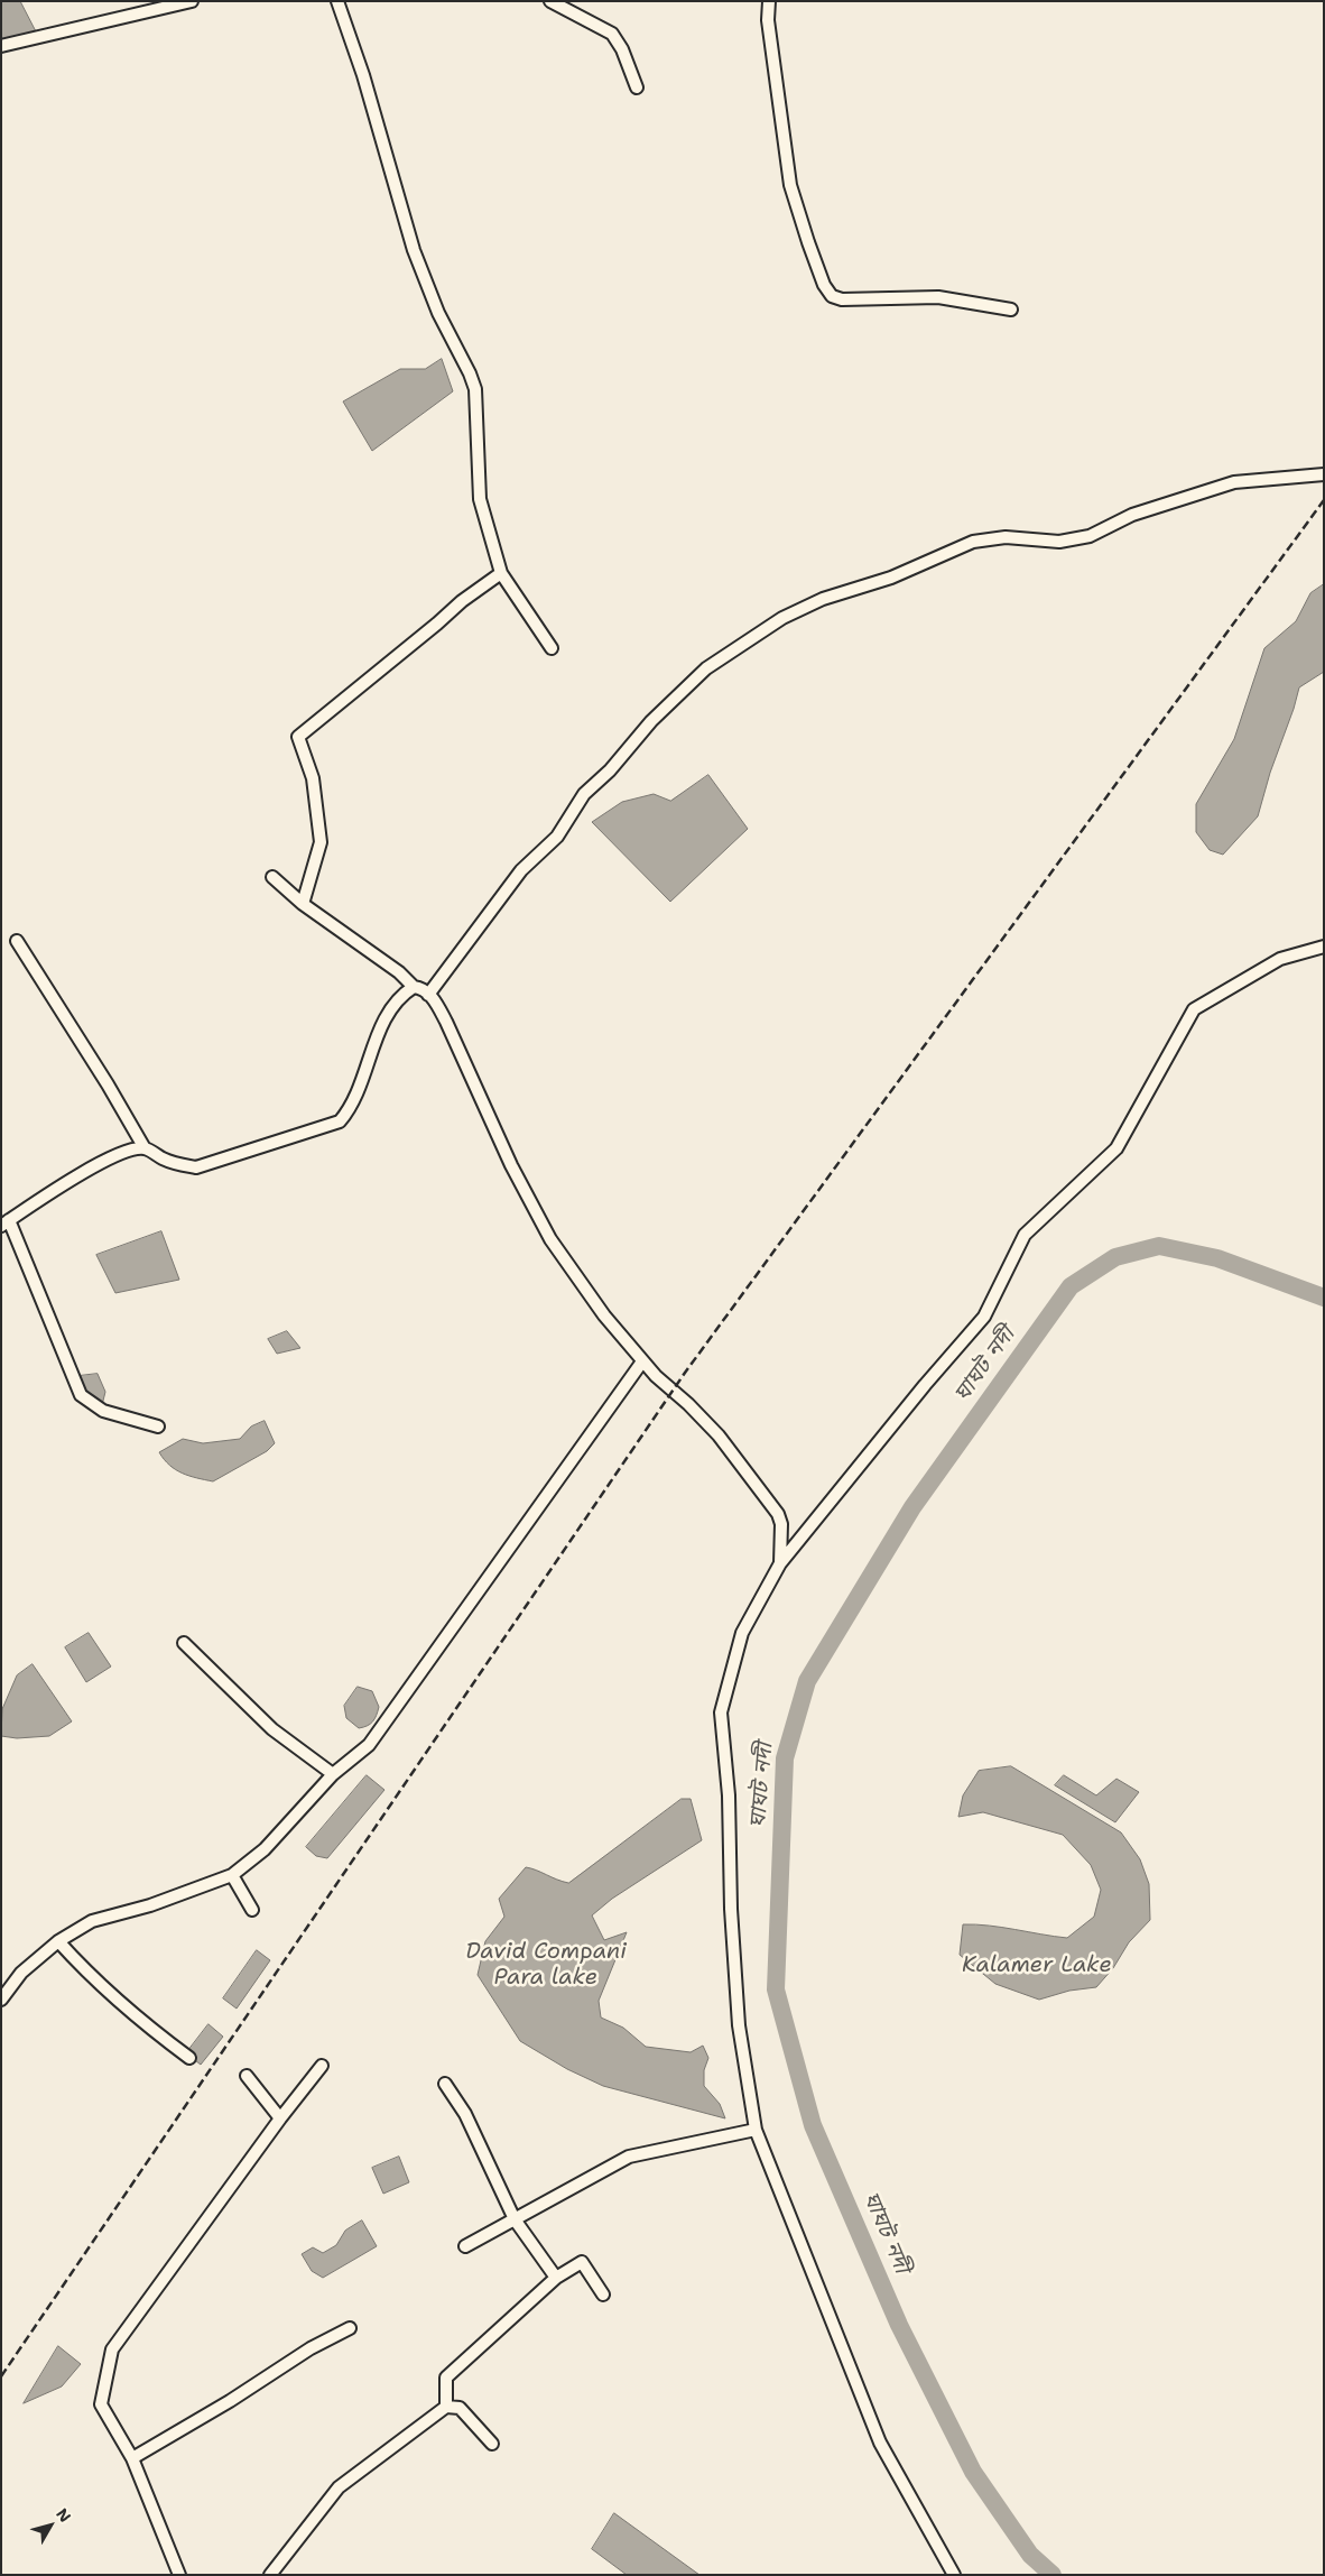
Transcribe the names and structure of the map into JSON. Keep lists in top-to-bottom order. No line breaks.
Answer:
{"water":["ঘাঘট নদী","David Compani Para lake","Kalamer Lake"],"north":"top right"}
